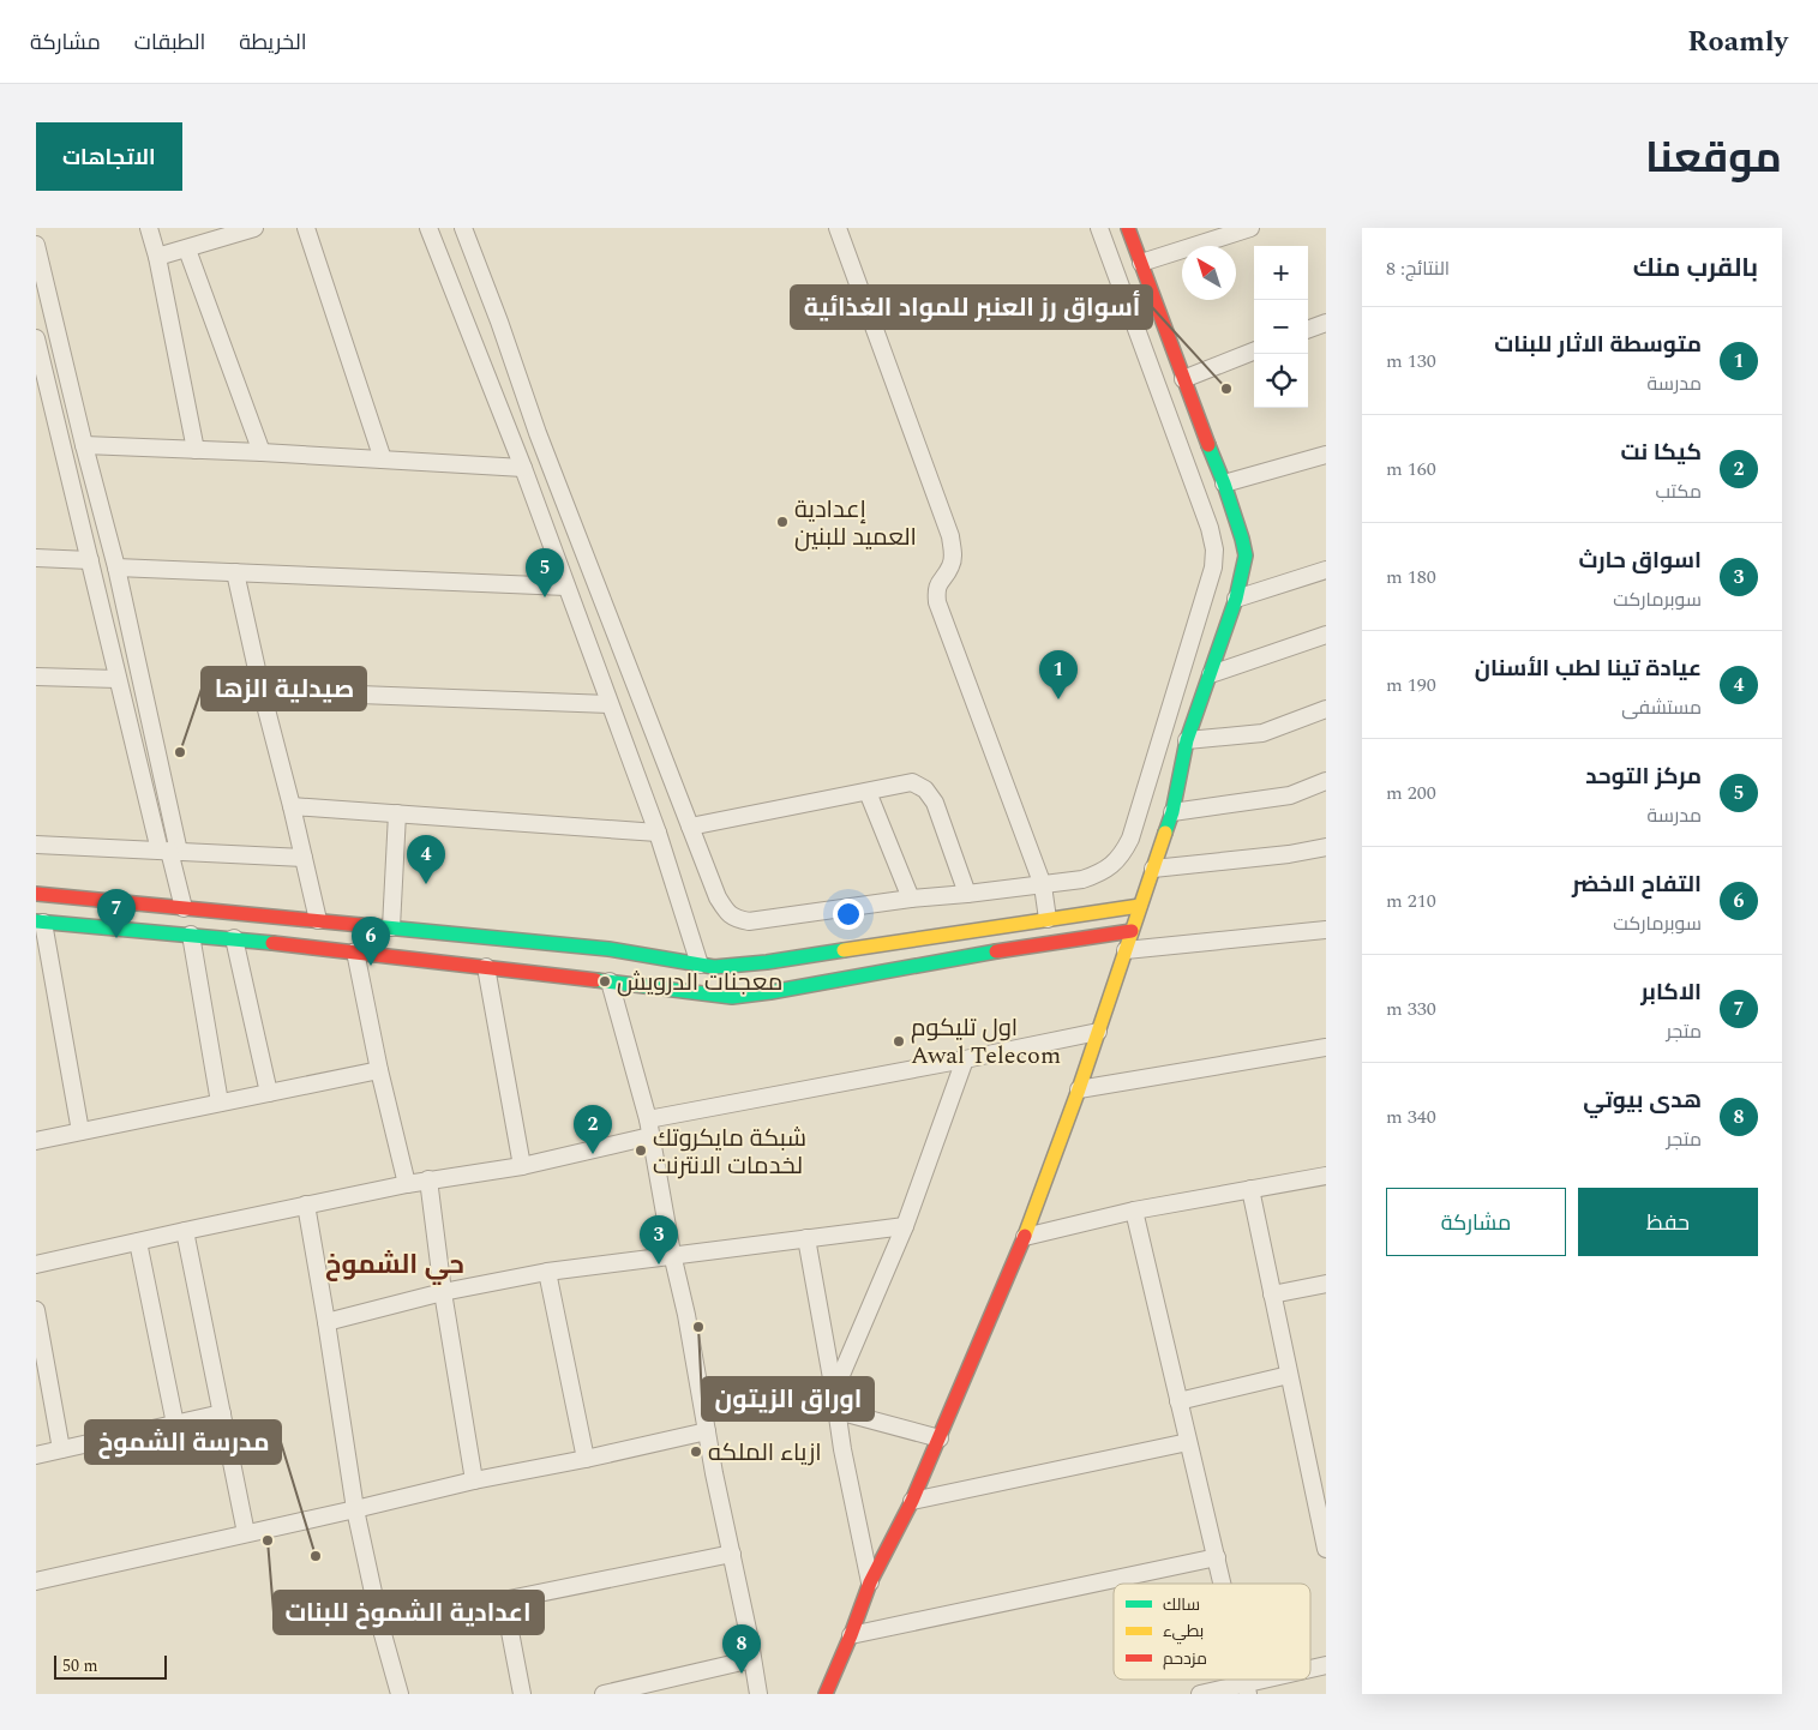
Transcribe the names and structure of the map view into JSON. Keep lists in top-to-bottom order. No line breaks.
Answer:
{"districts":["حي الشموخ"],"places":["أسواق رز العنبر للمواد الغذائية","إعدادية العميد للبنين","صيدلية الزها","معجنات الدرويش","اول تليكوم Awal Telecom","شبكة مايكروتك لخدمات الانترنت","اوراق الزيتون","ازياء الملكه","اعدادية الشموخ للبنات","مدرسة الشموخ"],"legend":["سالك","بطيء","مزدحم"],"scale_bar":"50 m","north":"top left","page":{"header":"Roamly","nav":["الخريطة","الطبقات","مشاركة"],"title":"موقعنا","buttons":["الاتجاهات",["حفظ","مشاركة"]],"heading":["بالقرب منك","النتائج: 8"],"map_buttons":["+","−"],"list":[{"mark":"1","name":"متوسطة الاثار للبنات","note":"مدرسة","value":"130 m"},{"mark":"2","name":"كيكا نت","note":"مكتب","value":"160 m"},{"mark":"3","name":"اسواق حارث","note":"سوبرماركت","value":"180 m"},{"mark":"4","name":"عيادة تينا لطب الأسنان","note":"مستشفى","value":"190 m"},{"mark":"5","name":"مركز التوحد","note":"مدرسة","value":"200 m"},{"mark":"6","name":"التفاح الاخضر","note":"سوبرماركت","value":"210 m"},{"mark":"7","name":"الاكابر","note":"متجر","value":"330 m"},{"mark":"8","name":"هدى بيوتي","note":"متجر","value":"340 m"}],"pins":["5","1","4","7","6","2","3","8"],"scale":"50 m"}}
